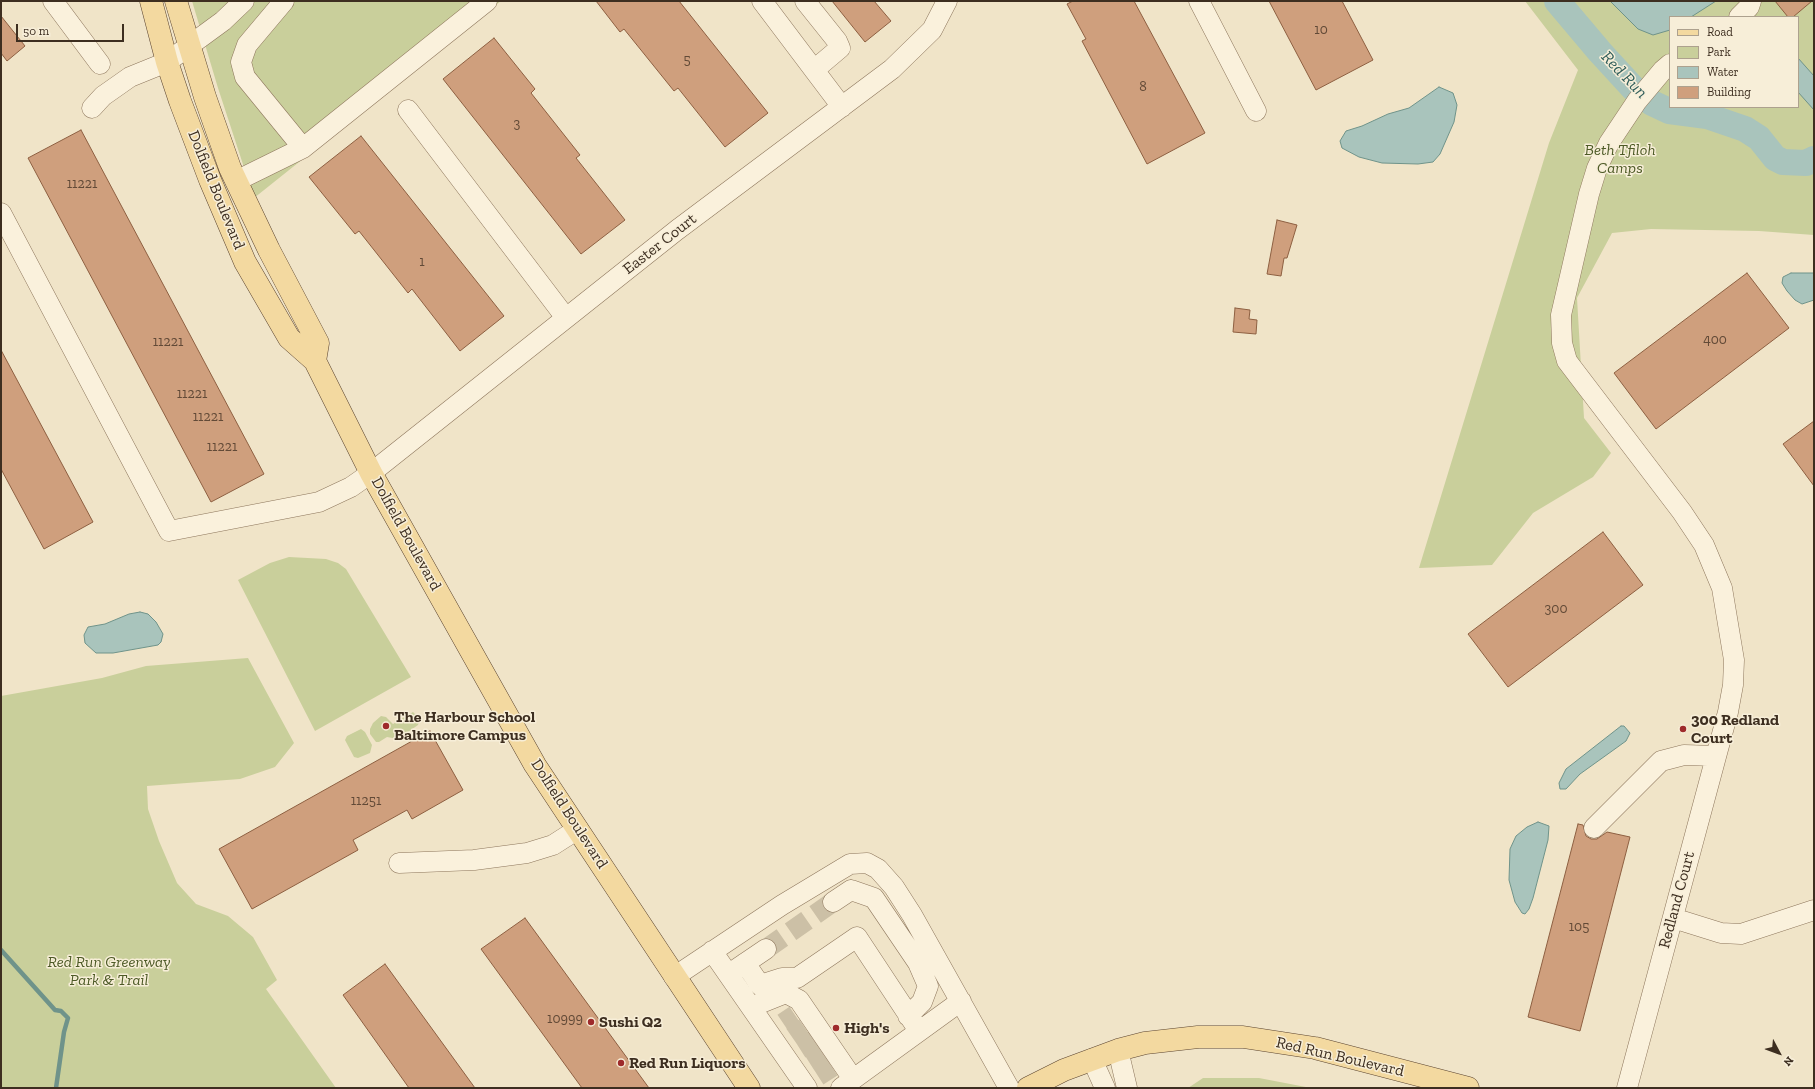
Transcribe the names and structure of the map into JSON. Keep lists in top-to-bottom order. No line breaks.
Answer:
{"streets":{"main road":["Dolfield Boulevard","Red Run Boulevard"],"street":["Easter Court","Redland Court"]},"crossings":[["Dolfield Boulevard","Easter Court"]],"water":["Red Run"],"parks":["Beth Tfiloh Camps","Red Run Greenway Park & Trail"],"places":["The Harbour School Baltimore Campus","300 Redland Court","Sushi Q2","High's","Red Run Liquors"],"house_numbers":["10","5","8","3","11221","1","400","11221","11221","11221","11221","300","11251","105","10999"],"legend":["Road","Park","Water","Building"],"scale_bar":"50 m","north":"bottom right"}
